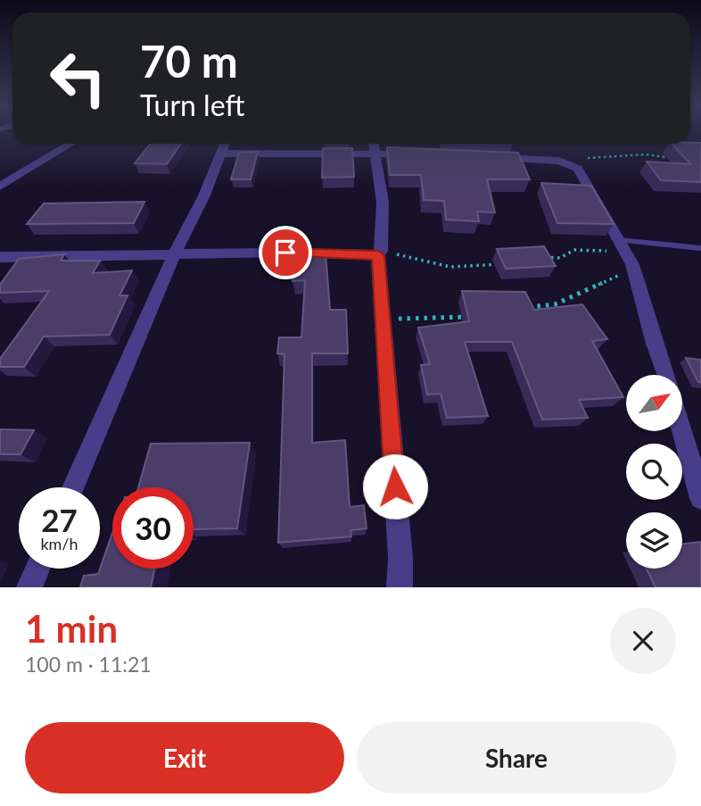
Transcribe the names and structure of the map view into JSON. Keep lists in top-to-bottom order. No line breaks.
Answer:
{"north":"top right","page":{"turn":["70 m","Turn left"],"speed":"27 km/h","limit":"30","heading":["1 min","100 m · 11:21"],"buttons":["Exit","Share"]}}
